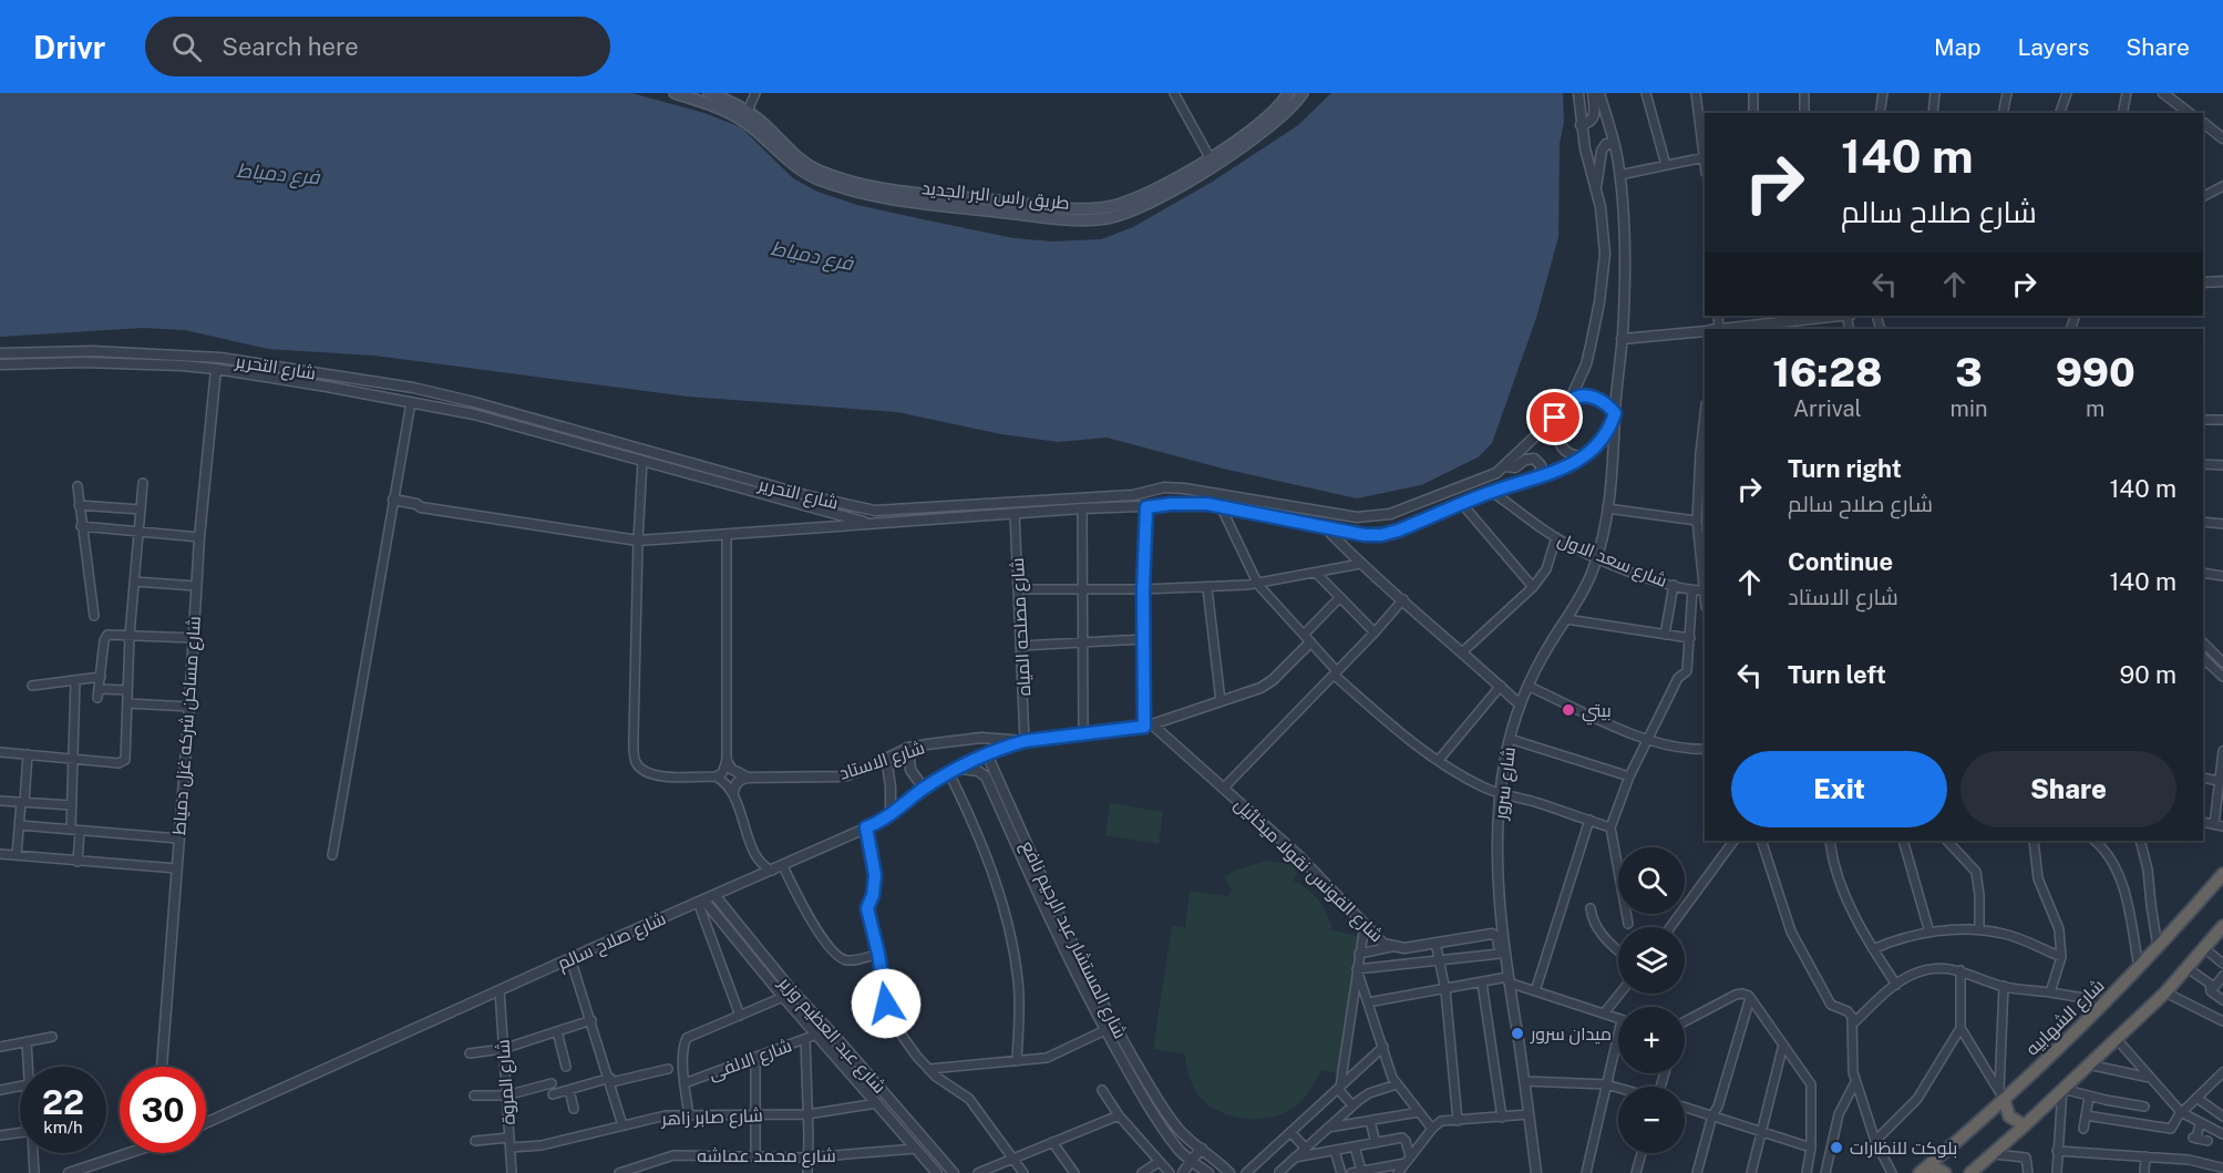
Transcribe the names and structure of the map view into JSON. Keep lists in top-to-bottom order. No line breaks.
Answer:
{"streets":{"highway":["شارع الشهابيه"],"main road":["طريق راس البر الجديد"],"street":["شارع التحرير","شارع سعد الاول","شارع مصلحه المياه","شارع مساكن شركه غزل دمياط","شارع الاستاد","شارع سرور","شارع الفونس نقولا ميخائيل","شارع المستشار عبد الرحيم نافع","شارع صلاح سالم","شارع عبد العظيم وزير","شارع الالفى","شارع المروة","شارع صابر زاهر","شارع محمد عماشه"]},"crossings":[["شارع التحرير","شارع سعد الاول"],["شارع التحرير","شارع مصلحه المياه"],["شارع التحرير","شارع مساكن شركه غزل دمياط"],["شارع التحرير","شارع سرور"],["شارع سعد الاول","شارع سرور"],["شارع مصلحه المياه","شارع الاستاد"],["شارع مصلحه المياه","شارع صلاح سالم"],["شارع الاستاد","شارع الفونس نقولا ميخائيل"],["شارع الاستاد","شارع صلاح سالم"],["شارع سرور","شارع الفونس نقولا ميخائيل"],["شارع المستشار عبد الرحيم نافع","شارع صلاح سالم"],["شارع صلاح سالم","شارع عبد العظيم وزير"],["شارع صلاح سالم","شارع المروة"],["شارع عبد العظيم وزير","شارع الالفى"],["شارع عبد العظيم وزير","شارع صابر زاهر"],["شارع عبد العظيم وزير","شارع محمد عماشه"],["شارع المروة","شارع صابر زاهر"]],"water":["فرع دمياط"],"places":["بيتي","ميدان سرور","بلوكت للنظارات"],"page":{"header":"Drivr","search":"Search here","nav":["Map","Layers","Share"],"turn":["140 m","شارع صلاح سالم"],"eta":["16:28","Arrival","3","min","990","m"],"list":[{"name":"Turn right","note":"شارع صلاح سالم","value":"140 m"},{"name":"Continue","note":"شارع الاستاد","value":"140 m"},{"name":"Turn left","value":"90 m"}],"buttons":["Exit","Share"],"map_buttons":["+","−"],"speed":"22 km/h","limit":"30"}}
